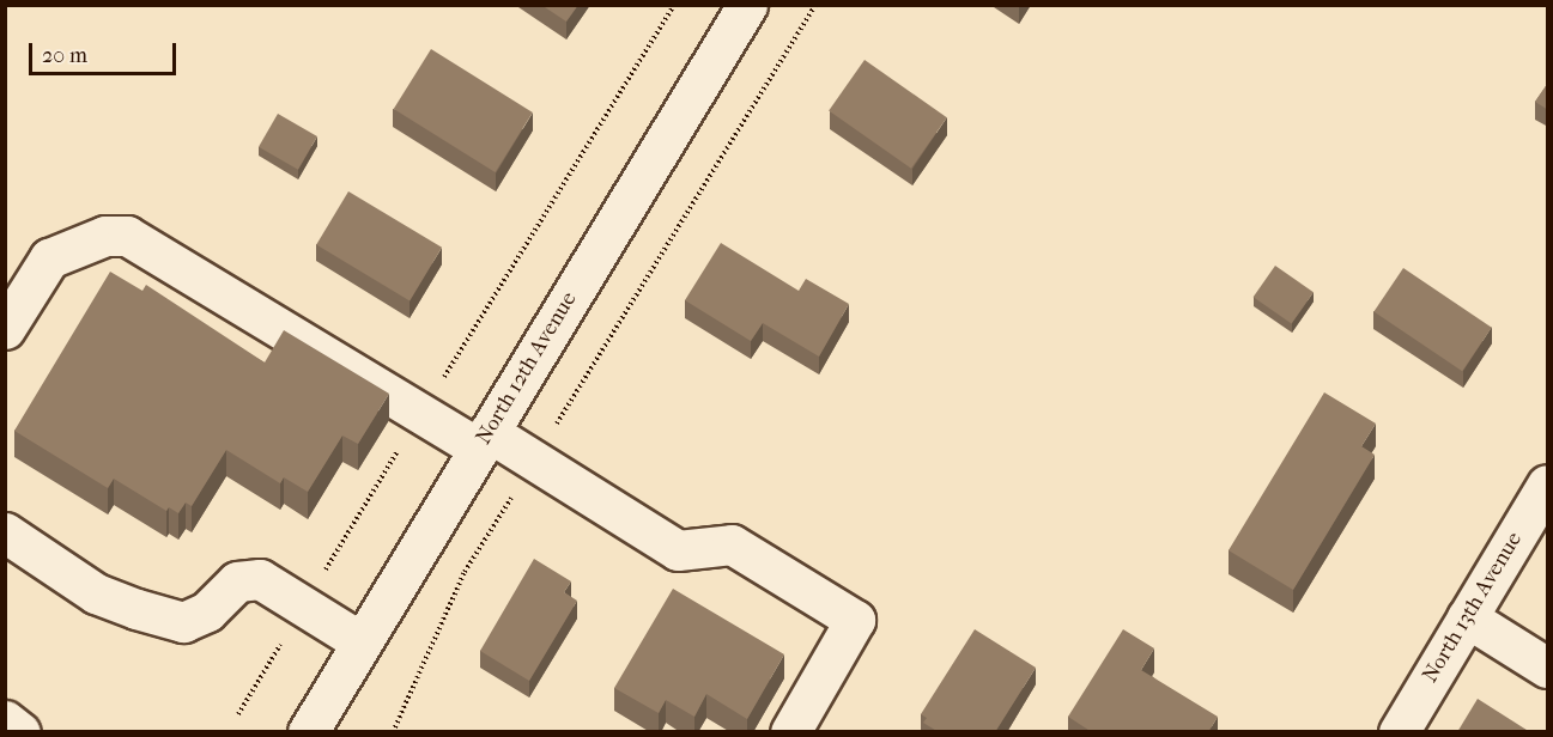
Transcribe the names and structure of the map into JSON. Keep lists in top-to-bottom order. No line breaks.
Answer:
{"streets":{"street":["North 12th Avenue","North 13th Avenue"]},"scale_bar":"20 m"}
